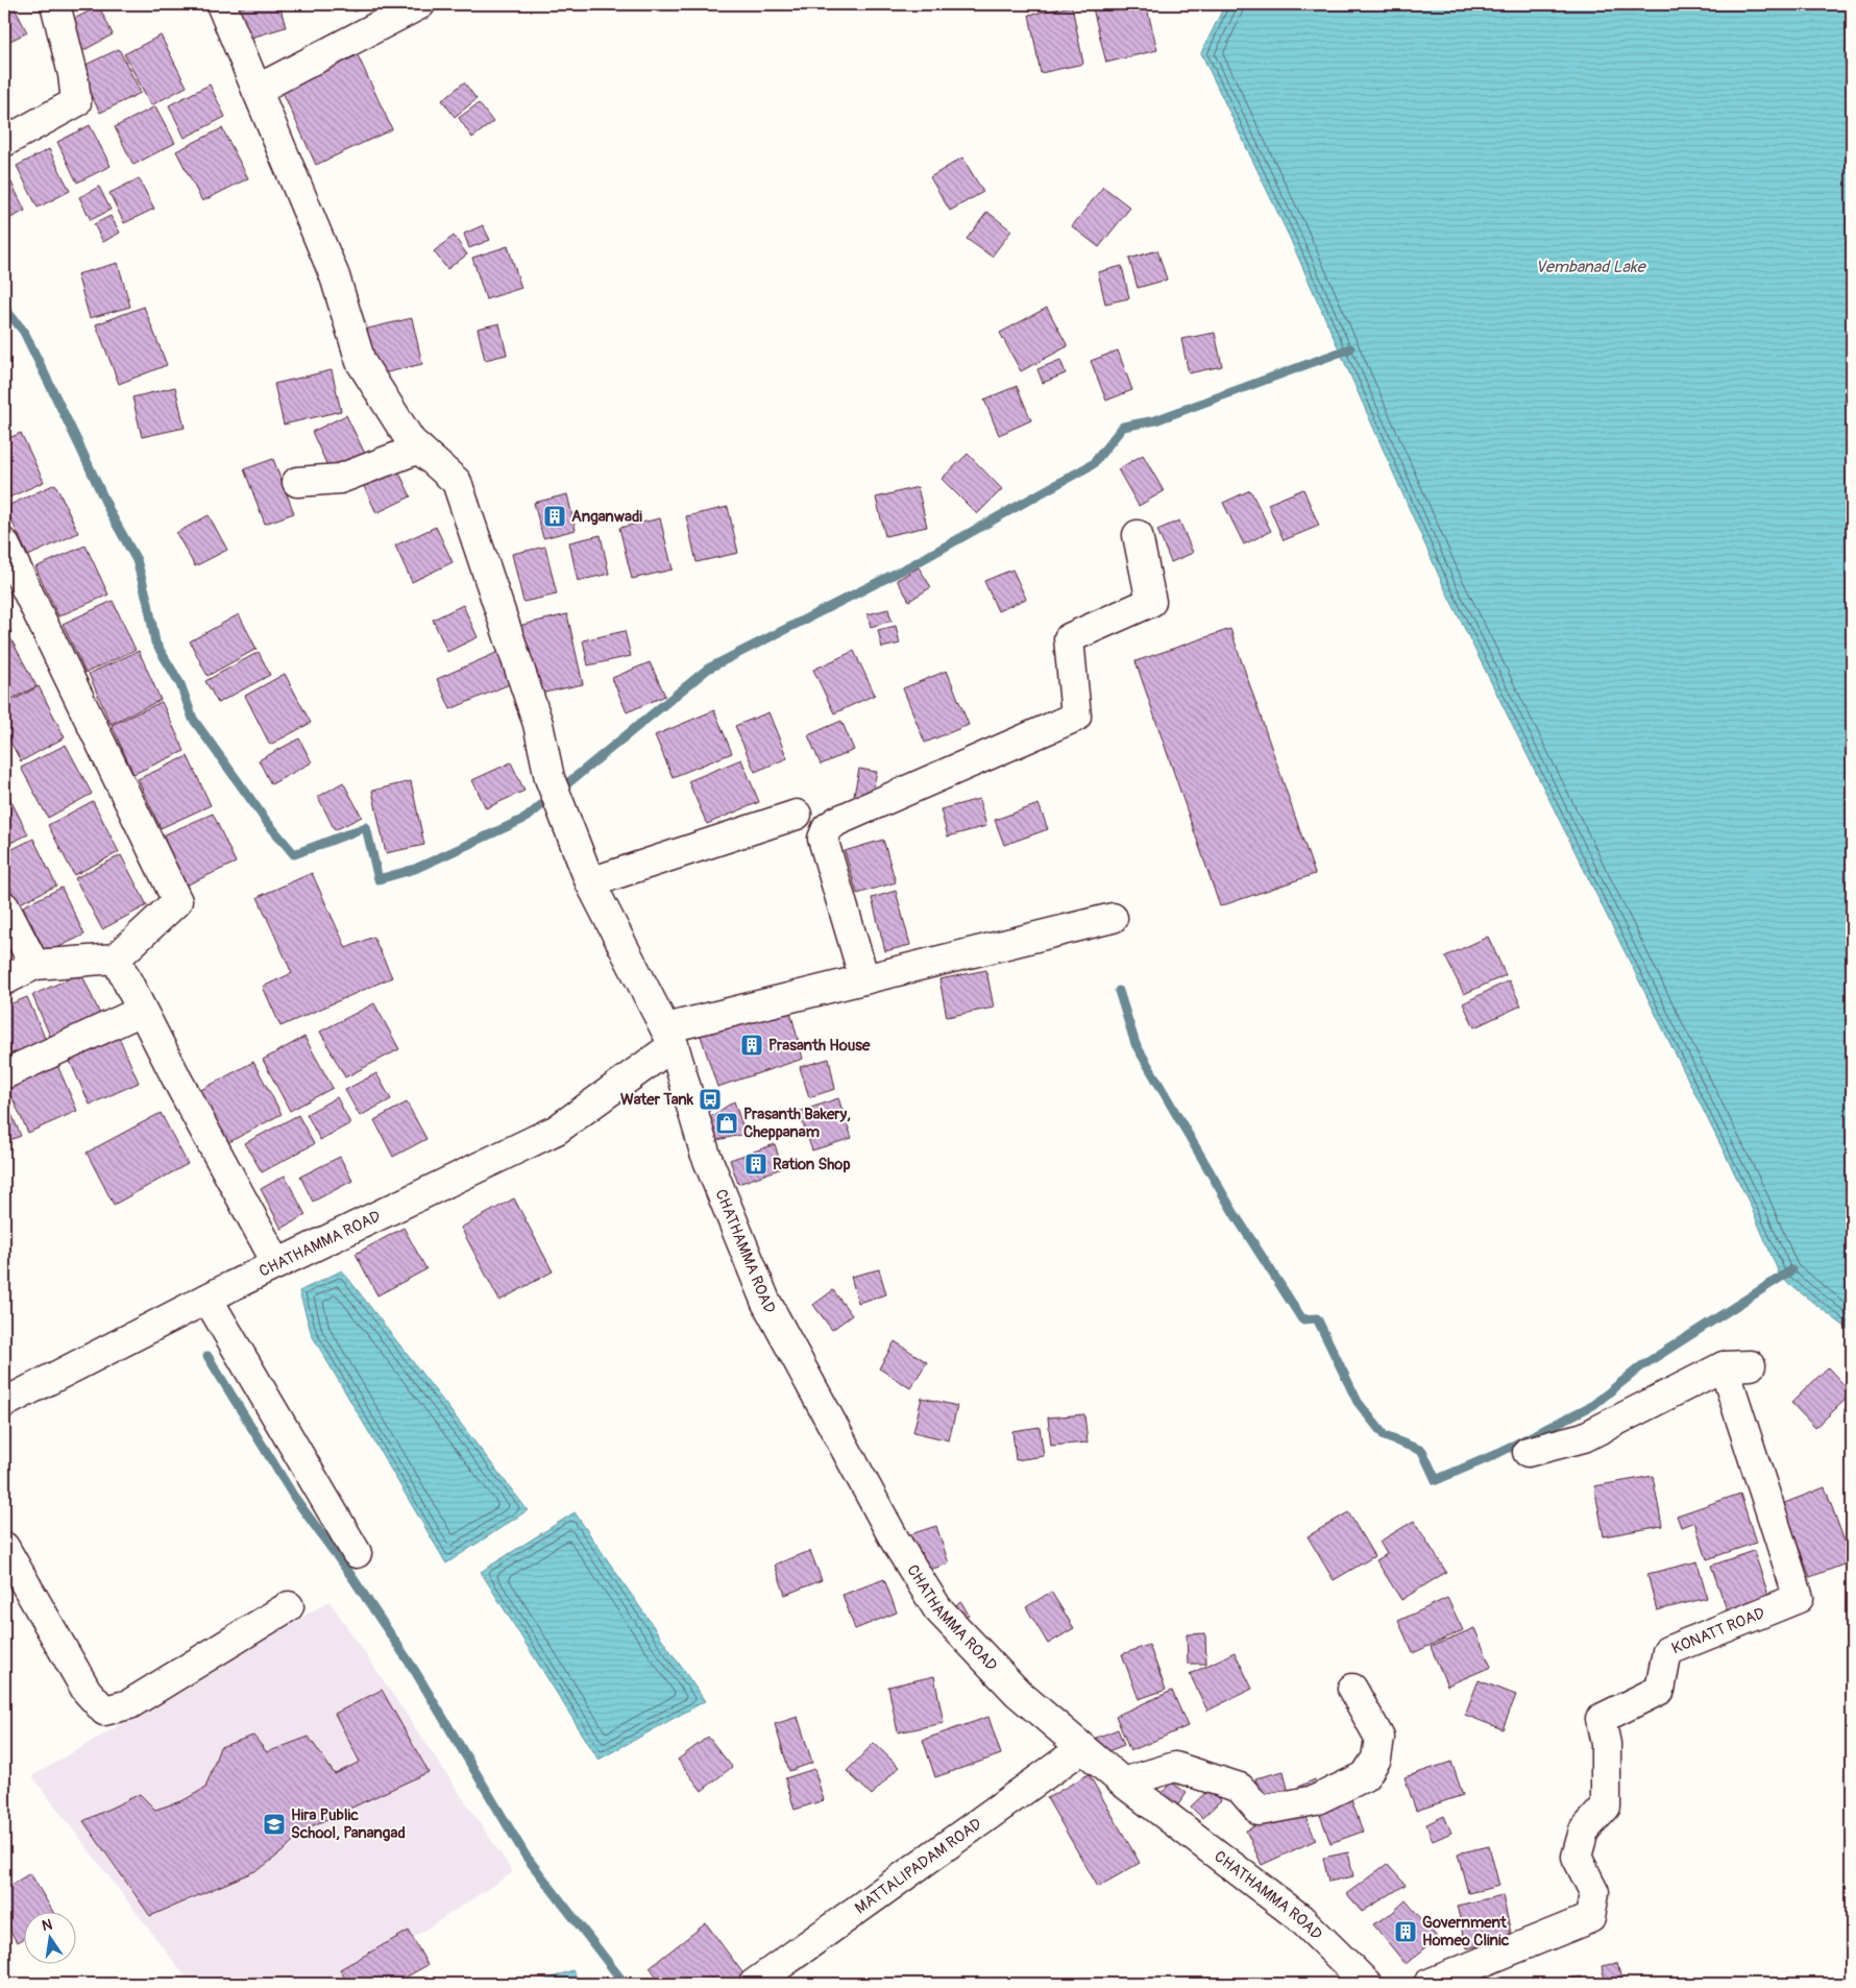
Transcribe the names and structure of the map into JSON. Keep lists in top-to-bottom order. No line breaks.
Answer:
{"streets":{"street":["CHATHAMMA ROAD","KONATT ROAD","MATTALIPADAM ROAD"]},"crossings":[["CHATHAMMA ROAD","MATTALIPADAM ROAD"]],"water":["Vembanad Lake"],"places":{"building":["Anganwadi","Prasanth House","Ration Shop","Government Homeo Clinic"],"bus stop":["Water Tank"],"shop":["Prasanth Bakery, Cheppanam"],"school or university":["Hira Public School, Panangad"]},"north":"top"}
